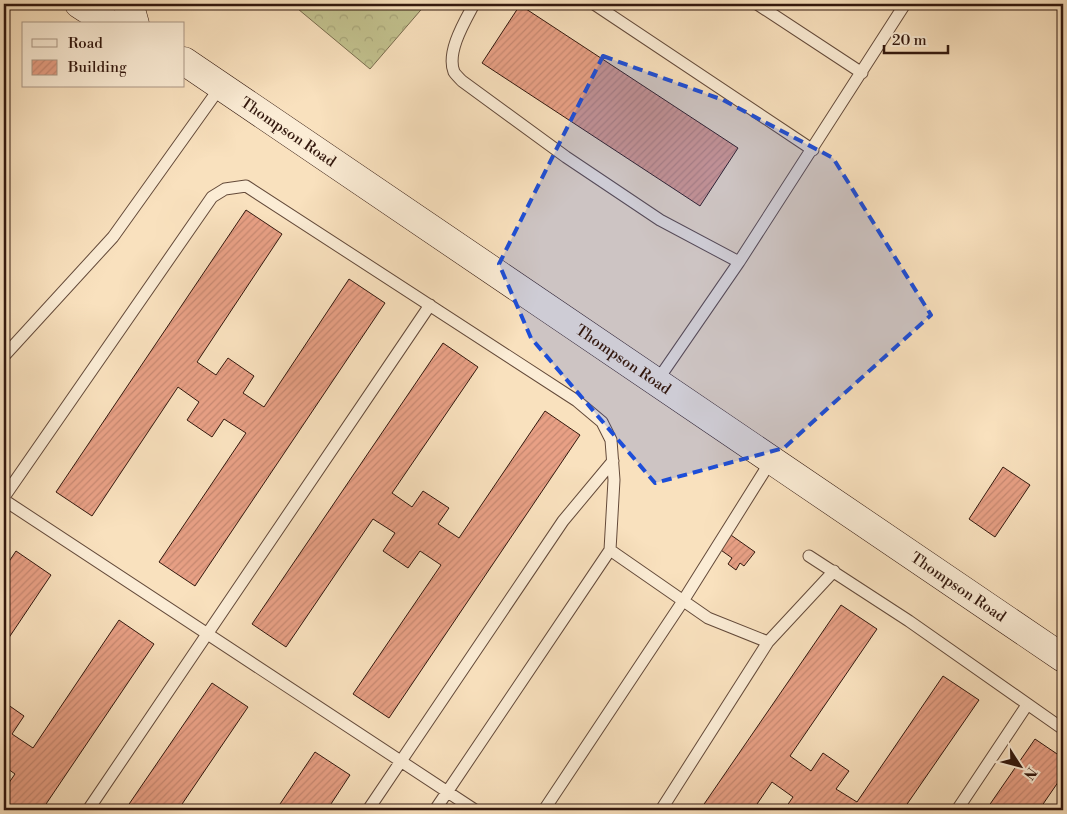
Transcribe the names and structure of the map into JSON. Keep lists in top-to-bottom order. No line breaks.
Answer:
{"streets":{"main road":["Thompson Road"]},"legend":["Road","Building"],"scale_bar":"20 m","north":"bottom right"}
